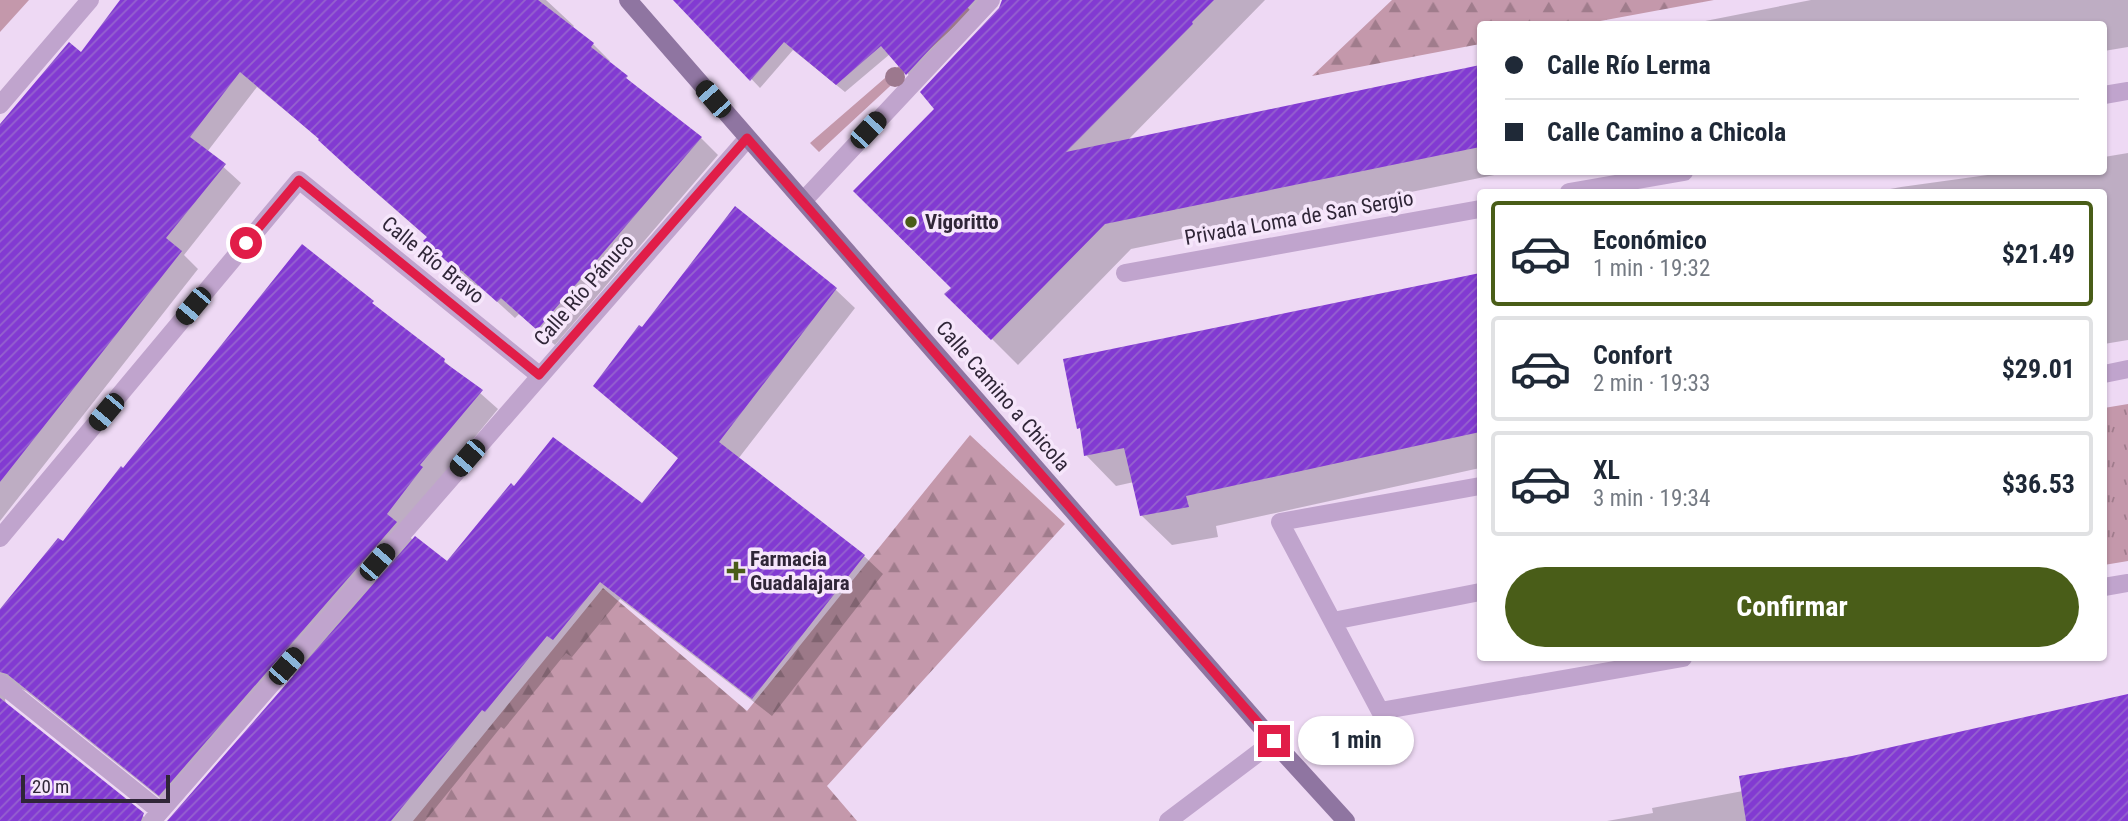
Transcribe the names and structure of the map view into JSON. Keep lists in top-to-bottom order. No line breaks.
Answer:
{"streets":{"street":["Privada Loma de San Sergio","Calle Río Bravo","Calle Río Pánuco","Calle Camino a Chicola"]},"crossings":[["Calle Río Bravo","Calle Río Pánuco"],["Calle Río Pánuco","Calle Camino a Chicola"]],"places":{"other":["Vigoritto"],"health":["Farmacia Guadalajara"]},"scale_bar":"20 m","page":{"banner":["Calle Río Lerma","Calle Camino a Chicola"],"list":[{"name":"Económico","note":"1 min · 19:32","value":"$21.49"},{"name":"Confort","note":"2 min · 19:33","value":"$29.01"},{"name":"XL","note":"3 min · 19:34","value":"$36.53"}],"buttons":"Confirmar","bubble":"1 min","scale":"20 m"}}
